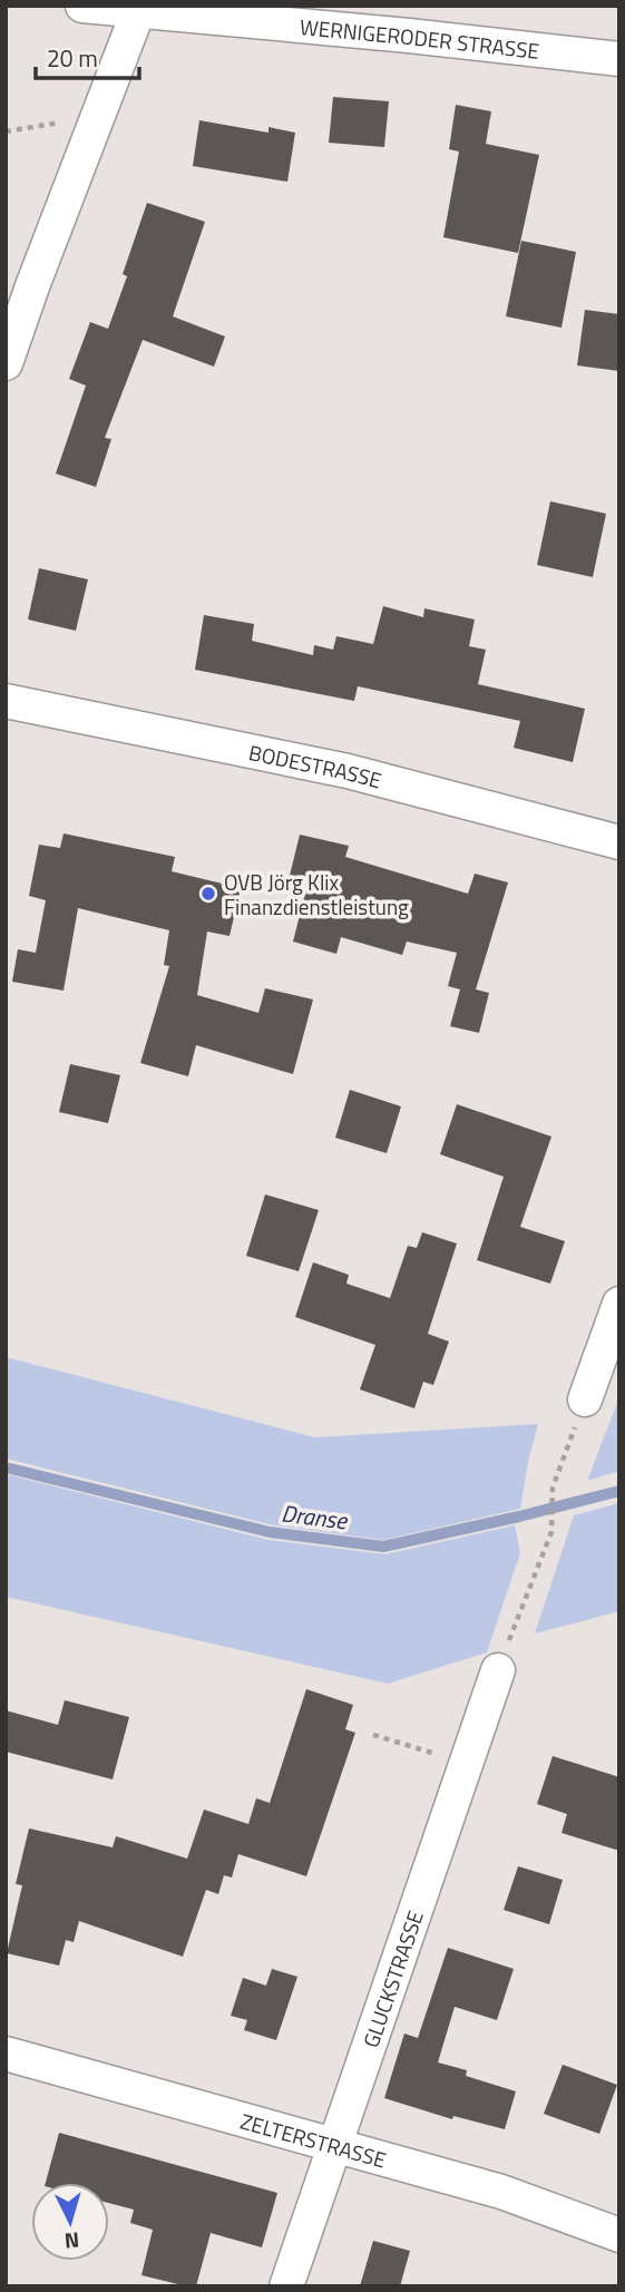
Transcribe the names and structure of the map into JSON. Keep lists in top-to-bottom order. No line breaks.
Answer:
{"streets":{"street":["WERNIGERODER STRASSE","BODESTRASSE","GLUCKSTRASSE","ZELTERSTRASSE"]},"crossings":[["GLUCKSTRASSE","ZELTERSTRASSE"]],"water":["Dranse"],"places":["OVB Jörg Klix Finanzdienstleistung"],"scale_bar":"20 m","north":"bottom"}
